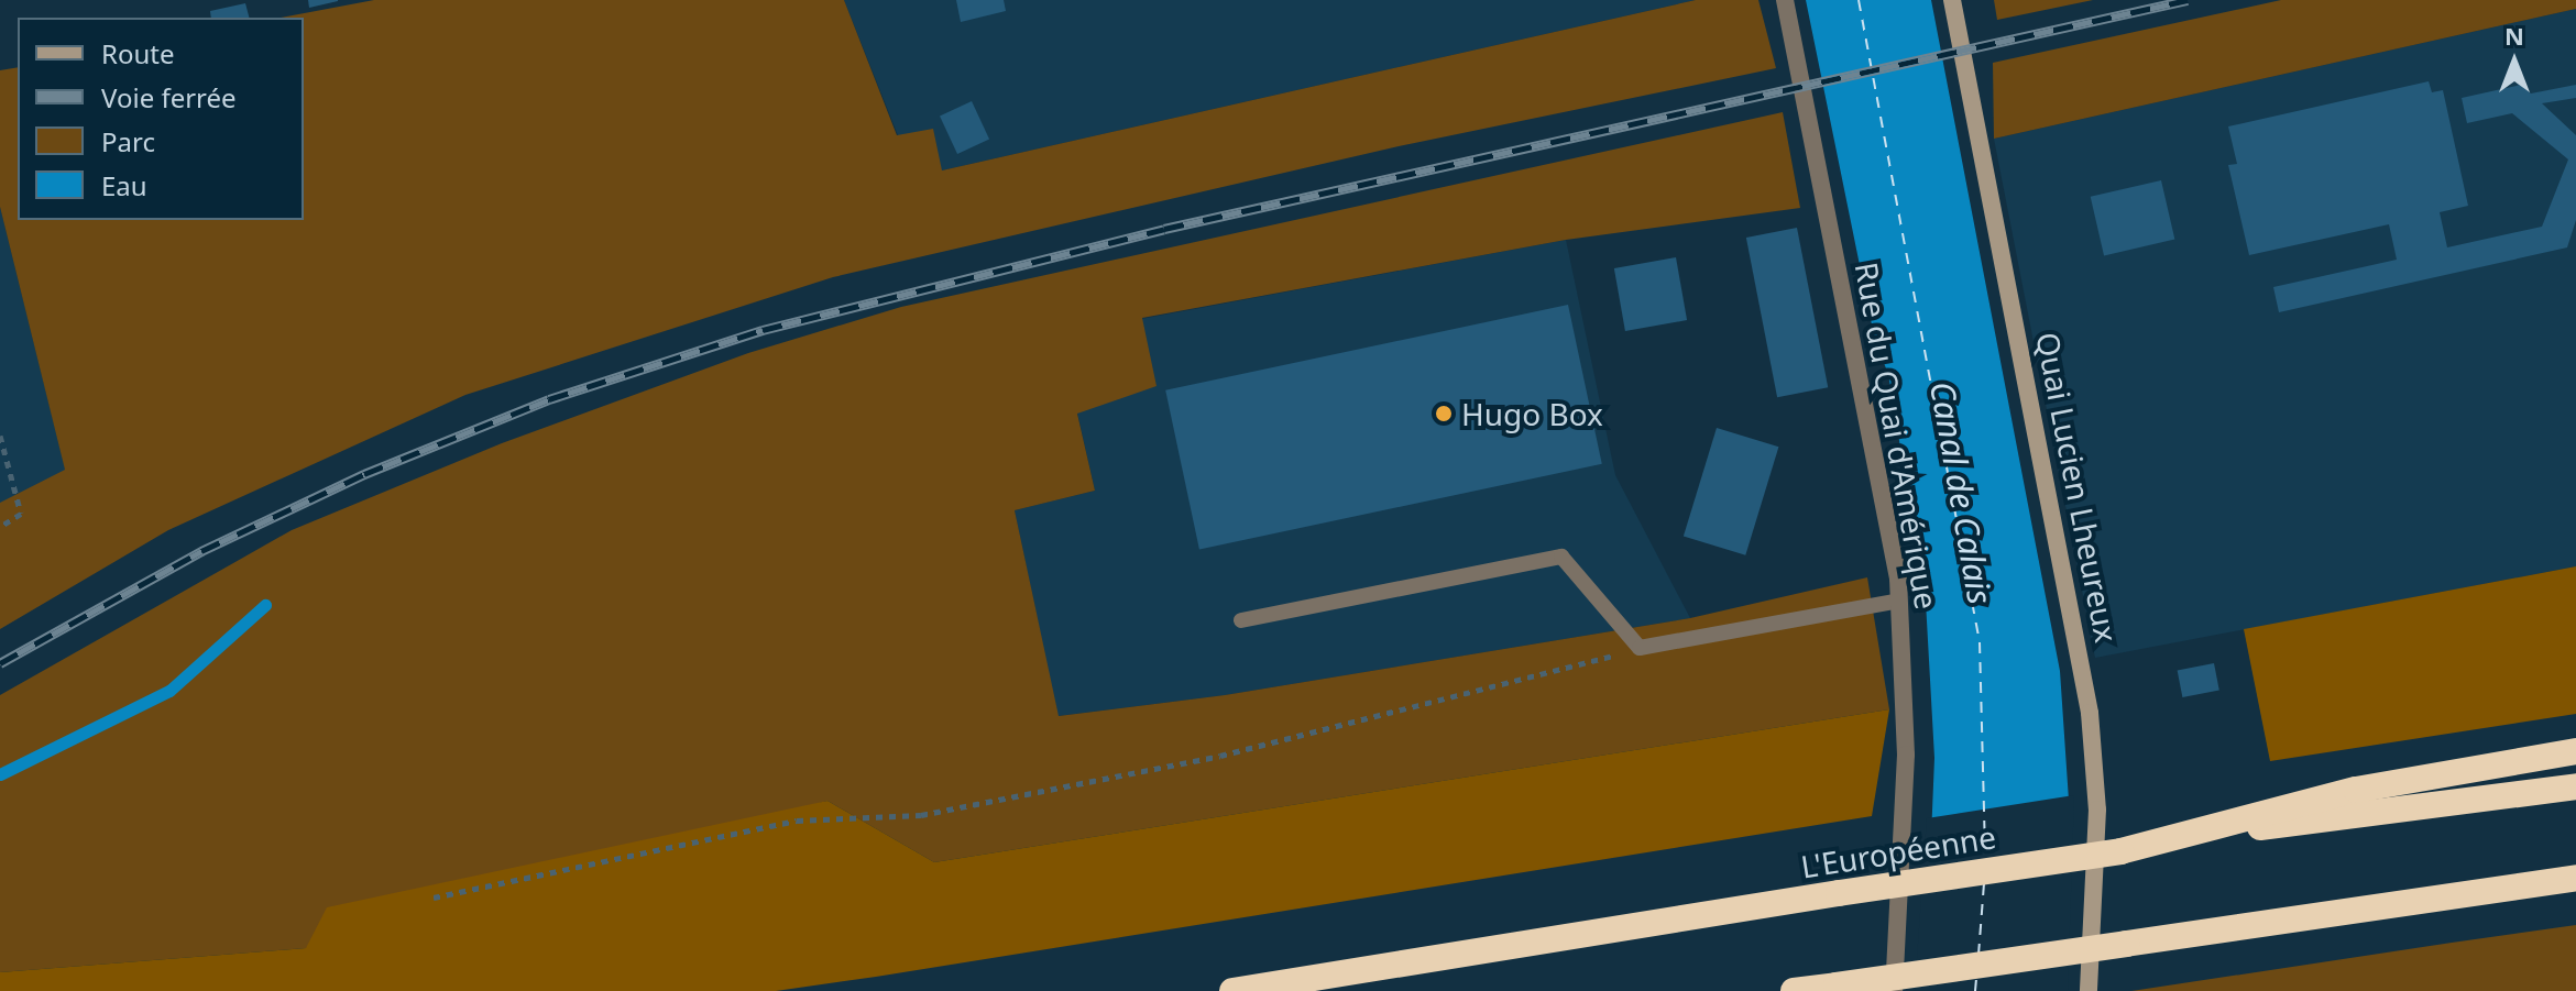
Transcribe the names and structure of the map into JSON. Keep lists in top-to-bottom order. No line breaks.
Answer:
{"streets":{"highway":["L'Européenne"],"street":["Rue du Quai d'Amérique","Quai Lucien Lheureux"]},"water":["Canal de Calais"],"places":["Hugo Box"],"legend":["Route","Voie ferrée","Parc","Eau"],"north":"top"}
